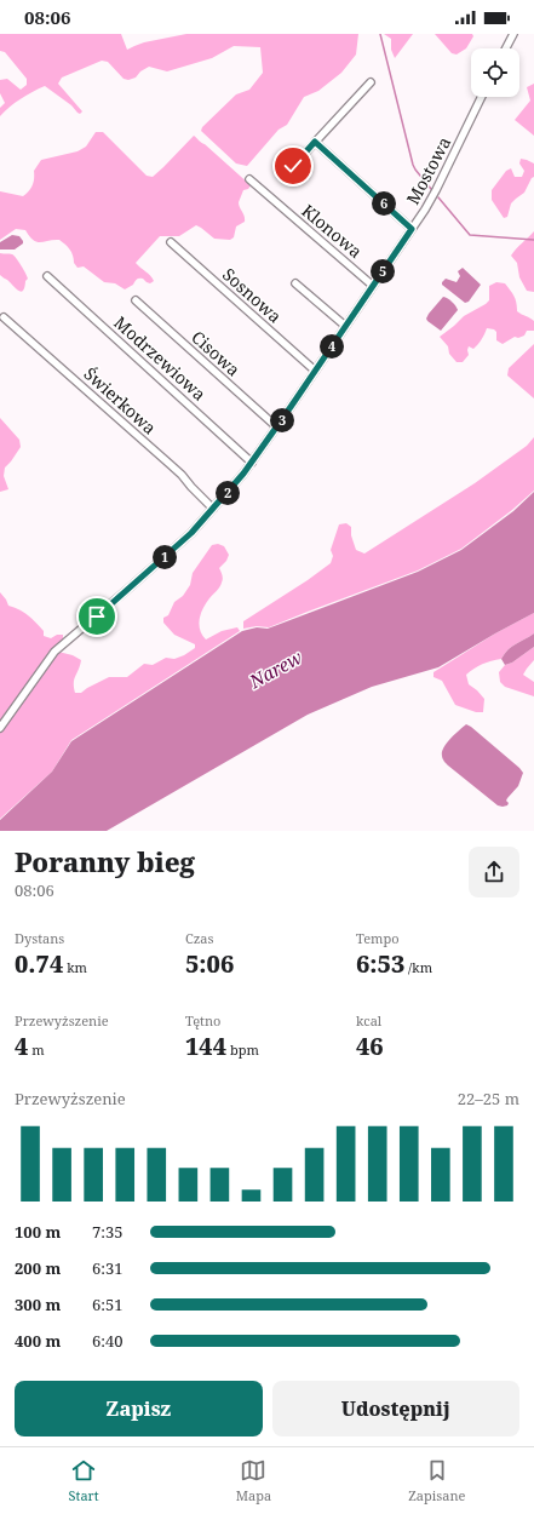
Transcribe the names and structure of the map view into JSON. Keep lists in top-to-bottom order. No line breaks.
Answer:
{"streets":{"street":["Mostowa","Klonowa","Sosnowa","Cisowa","Modrzewiowa","Świerkowa"]},"crossings":[["Mostowa","Klonowa"],["Mostowa","Sosnowa"],["Mostowa","Cisowa"],["Mostowa","Modrzewiowa"],["Mostowa","Świerkowa"]],"water":["Narew"],"page":{"status":"08:06","pins":["6","5","4","3","2","1"],"heading":["Poranny bieg","08:06"],"stats":[["Dystans","0.74 km"],["Czas","5:06"],["Tempo","6:53 /km"],["Przewyższenie","4 m"],["Tętno","144 bpm"],["kcal","46"]],"chart":["Przewyższenie","22–25 m"],"list":[{"name":"100 m","note":"7:35"},{"name":"200 m","note":"6:31"},{"name":"300 m","note":"6:51"},{"name":"400 m","note":"6:40"}],"buttons":["Zapisz","Udostępnij"],"tabs":["Start","Mapa","Zapisane"]}}
